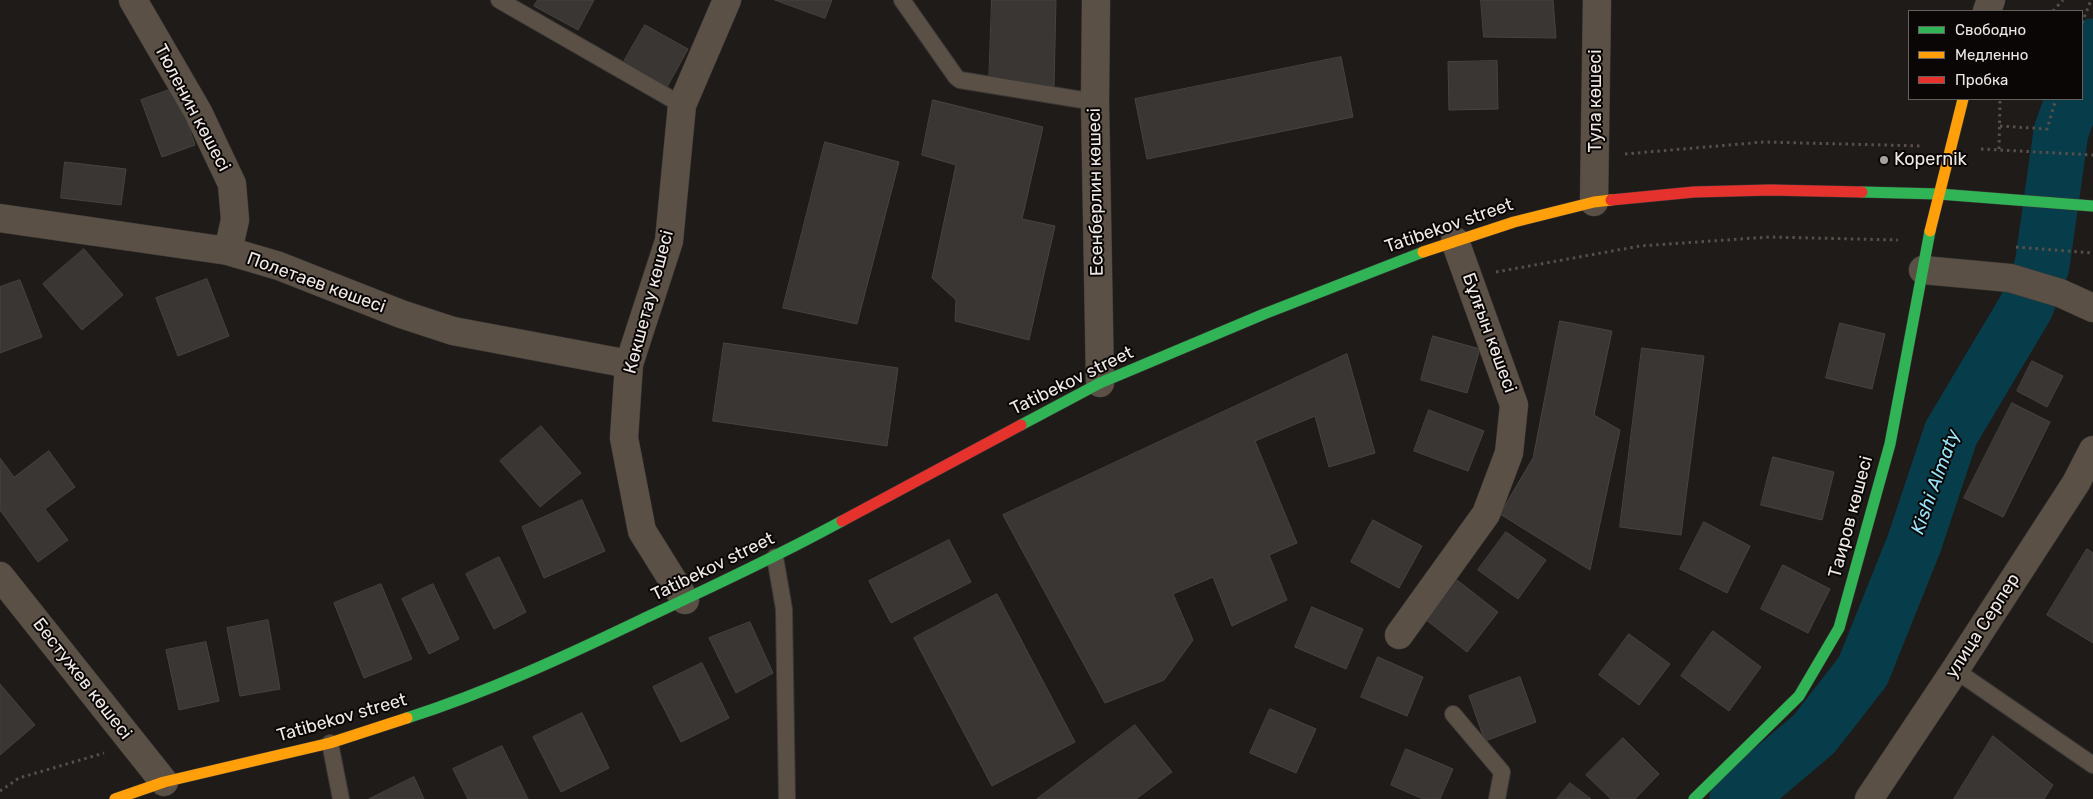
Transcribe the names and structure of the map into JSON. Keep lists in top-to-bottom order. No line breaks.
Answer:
{"streets":{"main road":["Tatibekov street","Таиров көшесі"],"street":["Тула көшесі","Тюленин көшесі","Есенберлин көшесі","Полетаев көшесі","Көкшетау көшесі","Бұлғын көшесі","улица Серпер","Бестужев көшесі"]},"crossings":[["Тула көшесі","Tatibekov street"],["Тюленин көшесі","Полетаев көшесі"],["Есенберлин көшесі","Tatibekov street"],["Tatibekov street","Көкшетау көшесі"],["Tatibekov street","Бұлғын көшесі"],["Tatibekov street","Таиров көшесі"],["Tatibekov street","Бестужев көшесі"],["Полетаев көшесі","Көкшетау көшесі"]],"water":["Kіshі Almaty"],"places":["Kopernik"],"legend":["Свободно","Медленно","Пробка"]}
